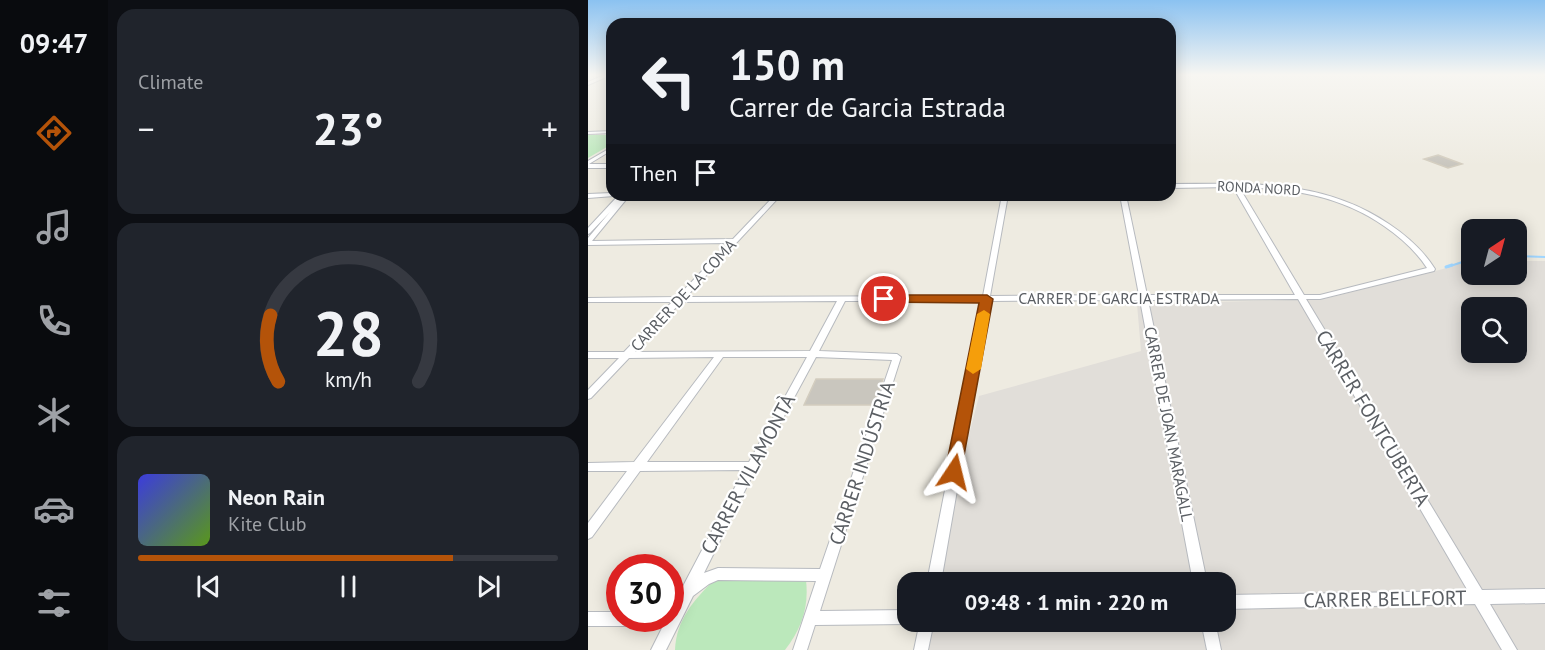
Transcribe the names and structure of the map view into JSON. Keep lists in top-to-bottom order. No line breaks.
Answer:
{"streets":{"street":["RONDA NORD","CARRER DE LA COMA","CARRER DE GARCIA ESTRADA","CARRER FONTCUBERTA","CARRER DE JOAN MARAGALL","CARRER INDÚSTRIA","CARRER VILAMONTÀ","CARRER BELLFORT"]},"crossings":[["RONDA NORD","CARRER DE GARCIA ESTRADA"],["RONDA NORD","CARRER FONTCUBERTA"],["CARRER DE LA COMA","CARRER DE GARCIA ESTRADA"],["CARRER DE GARCIA ESTRADA","CARRER FONTCUBERTA"],["CARRER DE GARCIA ESTRADA","CARRER DE JOAN MARAGALL"],["CARRER DE GARCIA ESTRADA","CARRER VILAMONTÀ"],["CARRER FONTCUBERTA","CARRER BELLFORT"],["CARRER INDÚSTRIA","CARRER VILAMONTÀ"]],"north":"top right","page":{"tabs":"09:47","tile":"Climate","turn":["150 m","Carrer de Garcia Estrada"],"heat":["−","23°","+"],"then":"Then","song":["Neon Rain","Kite Club"],"limit":"30","trip":"09:48 · 1 min · 220 m","gauge":["28","km/h"]}}
